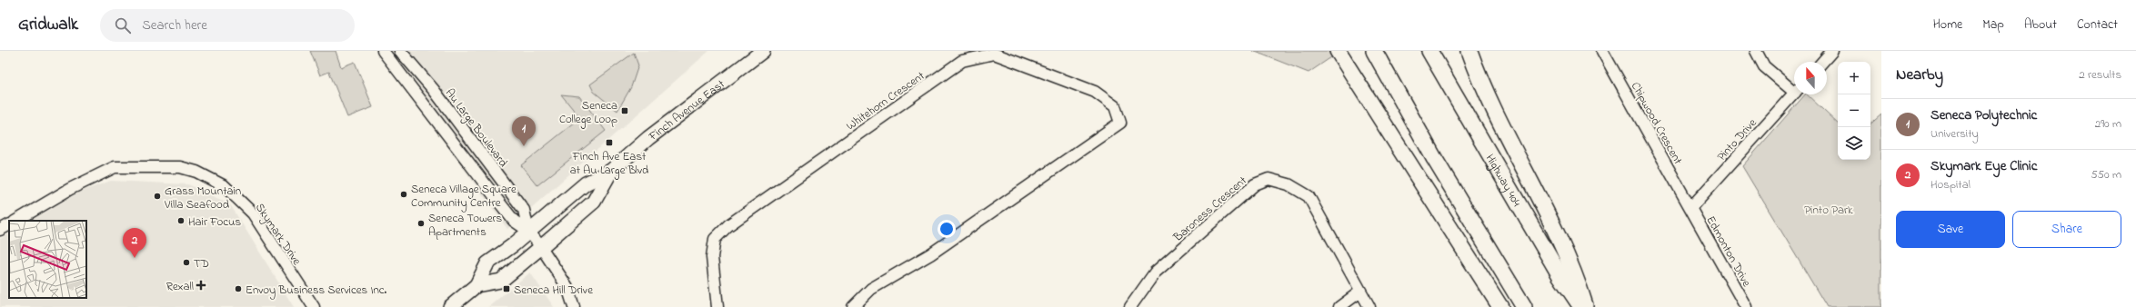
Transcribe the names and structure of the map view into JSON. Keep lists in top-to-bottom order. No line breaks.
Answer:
{"streets":{"highway":["Highway 404"],"main road":["Finch Avenue East"],"street":["Whitehorn Crescent","Chipwood Crescent","Au Large Boulevard","Pinto Drive","Baroness Crescent","Skymark Drive","Edmonton Drive"]},"crossings":[["Finch Avenue East","Au Large Boulevard"],["Chipwood Crescent","Pinto Drive"],["Chipwood Crescent","Edmonton Drive"],["Pinto Drive","Edmonton Drive"]],"parks":["Pinto Park"],"places":{"transit":["Seneca College Loop","Finch Ave East at Au Large Blvd","Seneca Hill Drive"],"other":["Seneca Village Square Community Centre","Grass Mountain Villa Seafood","Hair Focus","Seneca Towers Apartments","TD","Envoy Business Services Inc."],"health":["Rexall"]},"north":"top","page":{"header":"Gridwalk","search":"Search here","nav":["Home","Map","About","Contact"],"heading":["Nearby","2 results"],"map_buttons":["+","−"],"list":[{"mark":"1","name":"Seneca Polytechnic","note":"University","value":"290 m"},{"mark":"2","name":"Skymark Eye Clinic","note":"Hospital","value":"550 m"}],"pins":["1","2"],"buttons":["Save","Share"]}}
